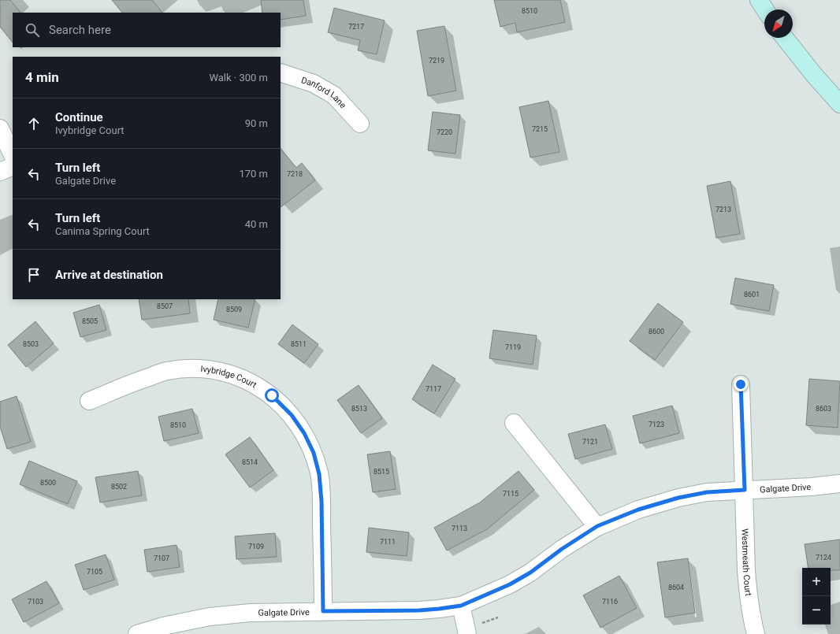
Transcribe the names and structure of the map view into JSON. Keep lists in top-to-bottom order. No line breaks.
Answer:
{"streets":{"street":["Danford Lane","Ivybridge Court","Galgate Drive","Westmeath Court"]},"crossings":[["Ivybridge Court","Galgate Drive"],["Galgate Drive","Westmeath Court"]],"house_numbers":["8510","7217","7219","7215","7220","7218","7213","8601","8507","8509","8505","8600","8503","8511","7119","7117","8513","8603","7123","8510","7121","8514","8515","8500","8502","7115","7113","7111","7109","7124","7107","7105","8604","7103","7116"],"north":"bottom left","page":{"search":"Search here","heading":["4 min","Walk · 300 m"],"list":[["Continue","Ivybridge Court","90 m"],["Turn left","Galgate Drive","170 m"],["Turn left","Canima Spring Court","40 m"],"Arrive at destination"],"map_buttons":["+","−"]}}
